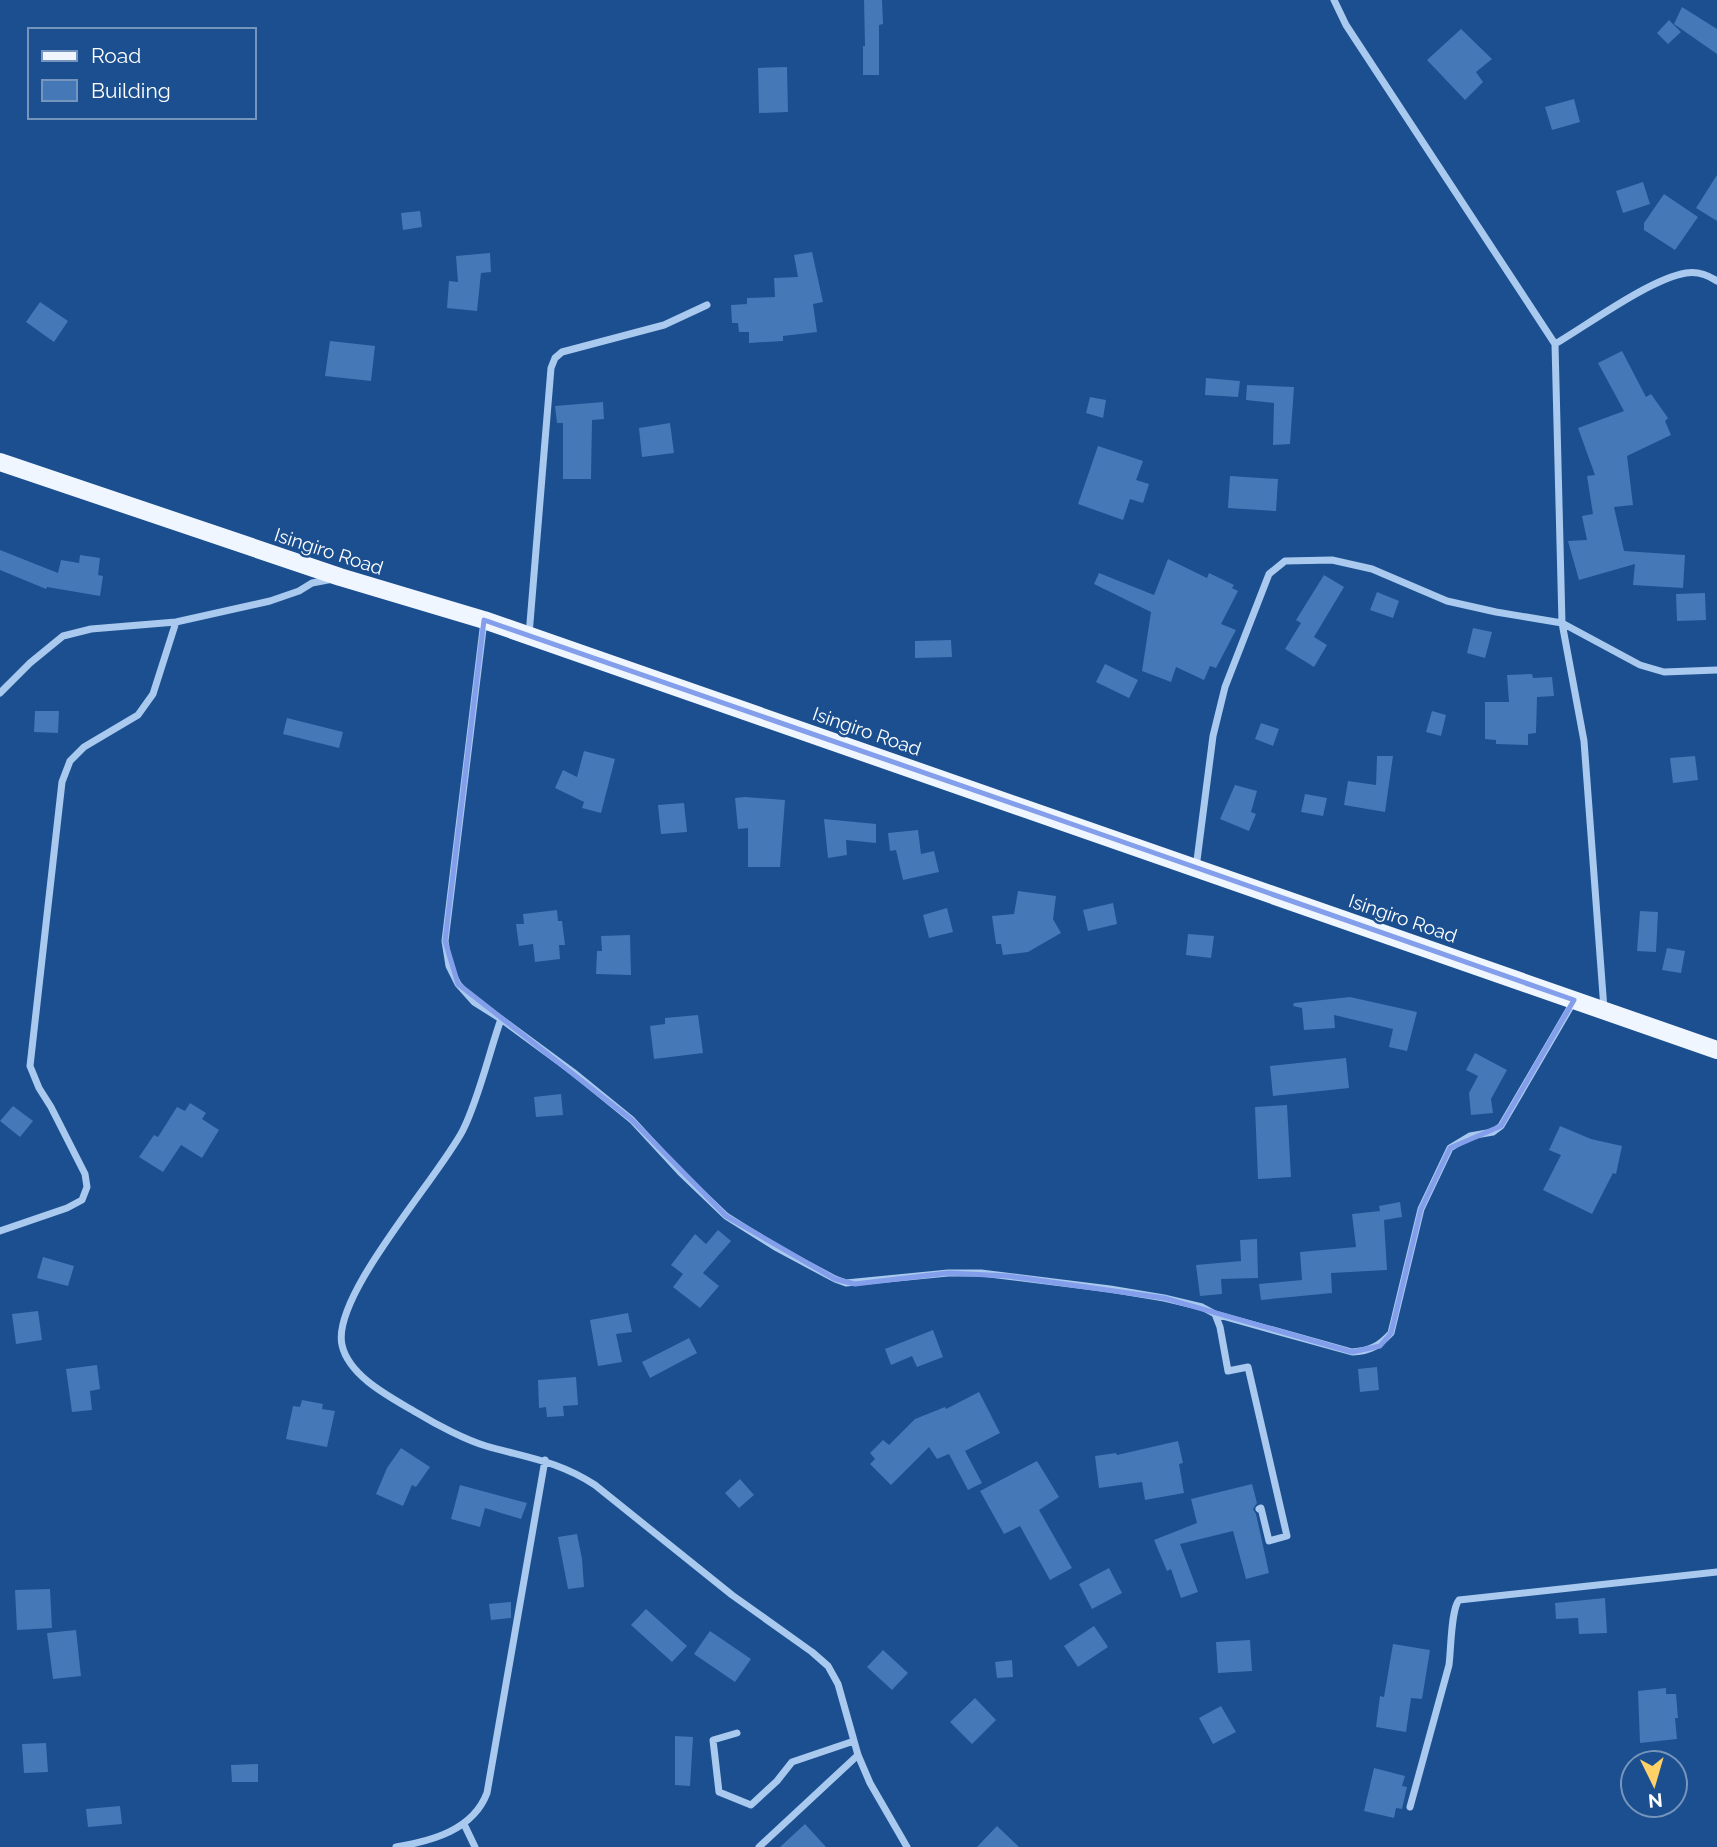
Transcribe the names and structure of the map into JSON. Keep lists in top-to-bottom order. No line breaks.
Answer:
{"streets":{"main road":["Isingiro Road"]},"legend":["Road","Building"],"north":"bottom"}
